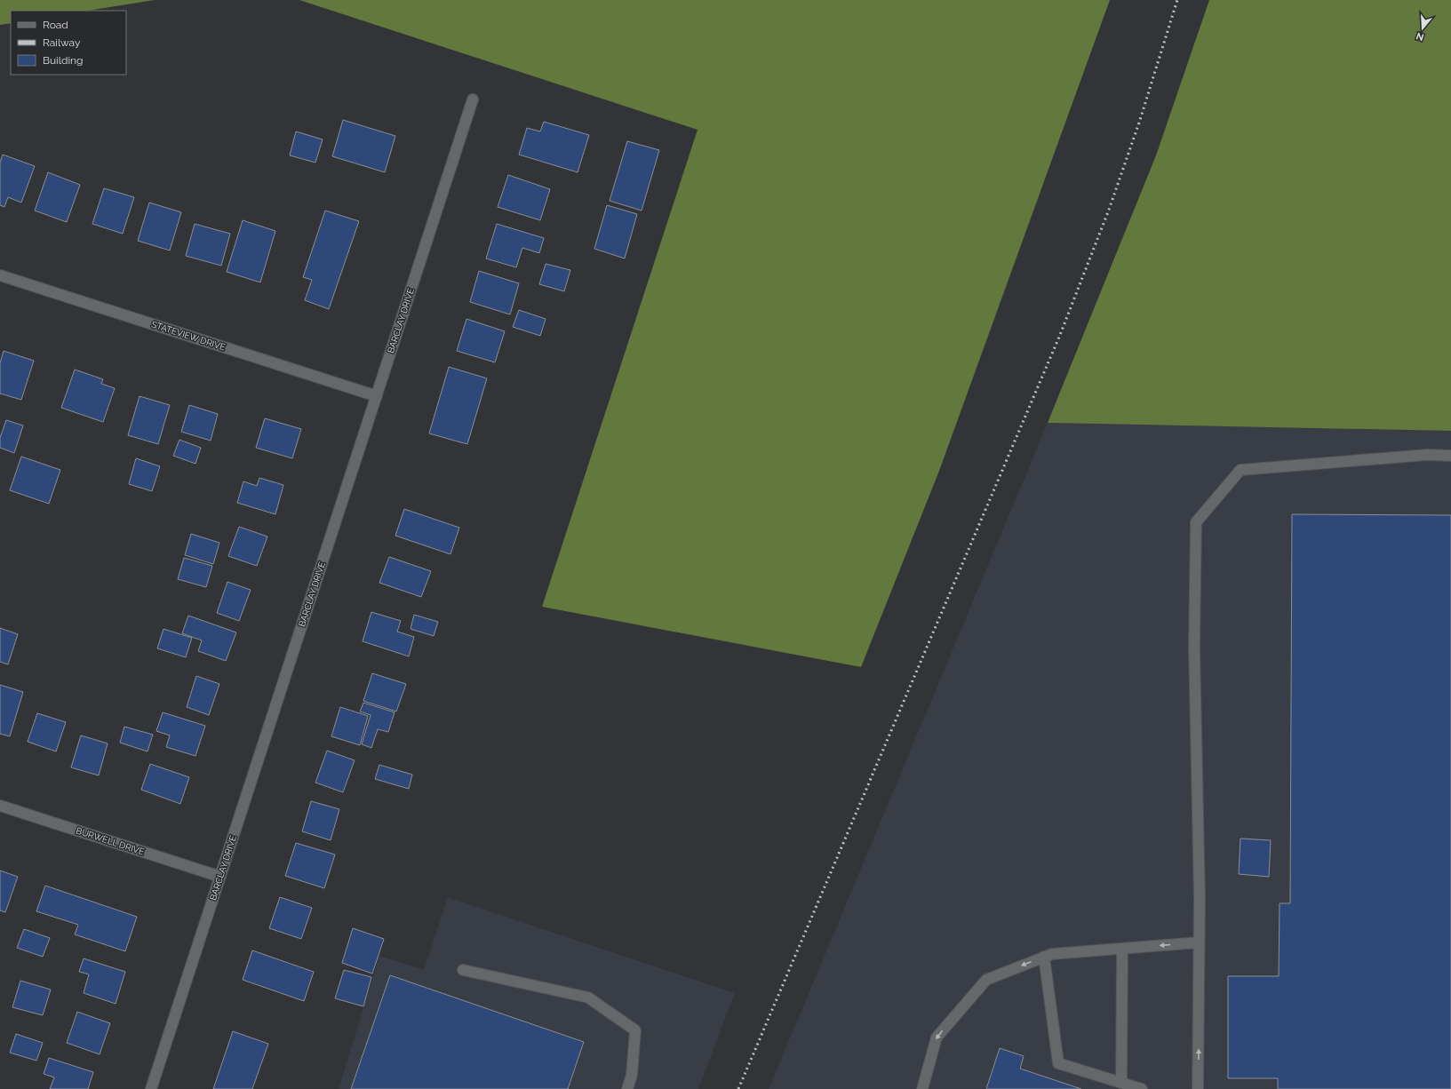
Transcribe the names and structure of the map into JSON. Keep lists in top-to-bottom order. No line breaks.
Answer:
{"streets":{"street":["BARCLAY DRIVE","STATEVIEW DRIVE","BURWELL DRIVE"]},"crossings":[["BARCLAY DRIVE","STATEVIEW DRIVE"],["BARCLAY DRIVE","BURWELL DRIVE"]],"legend":["Road","Railway","Building"],"north":"bottom"}
